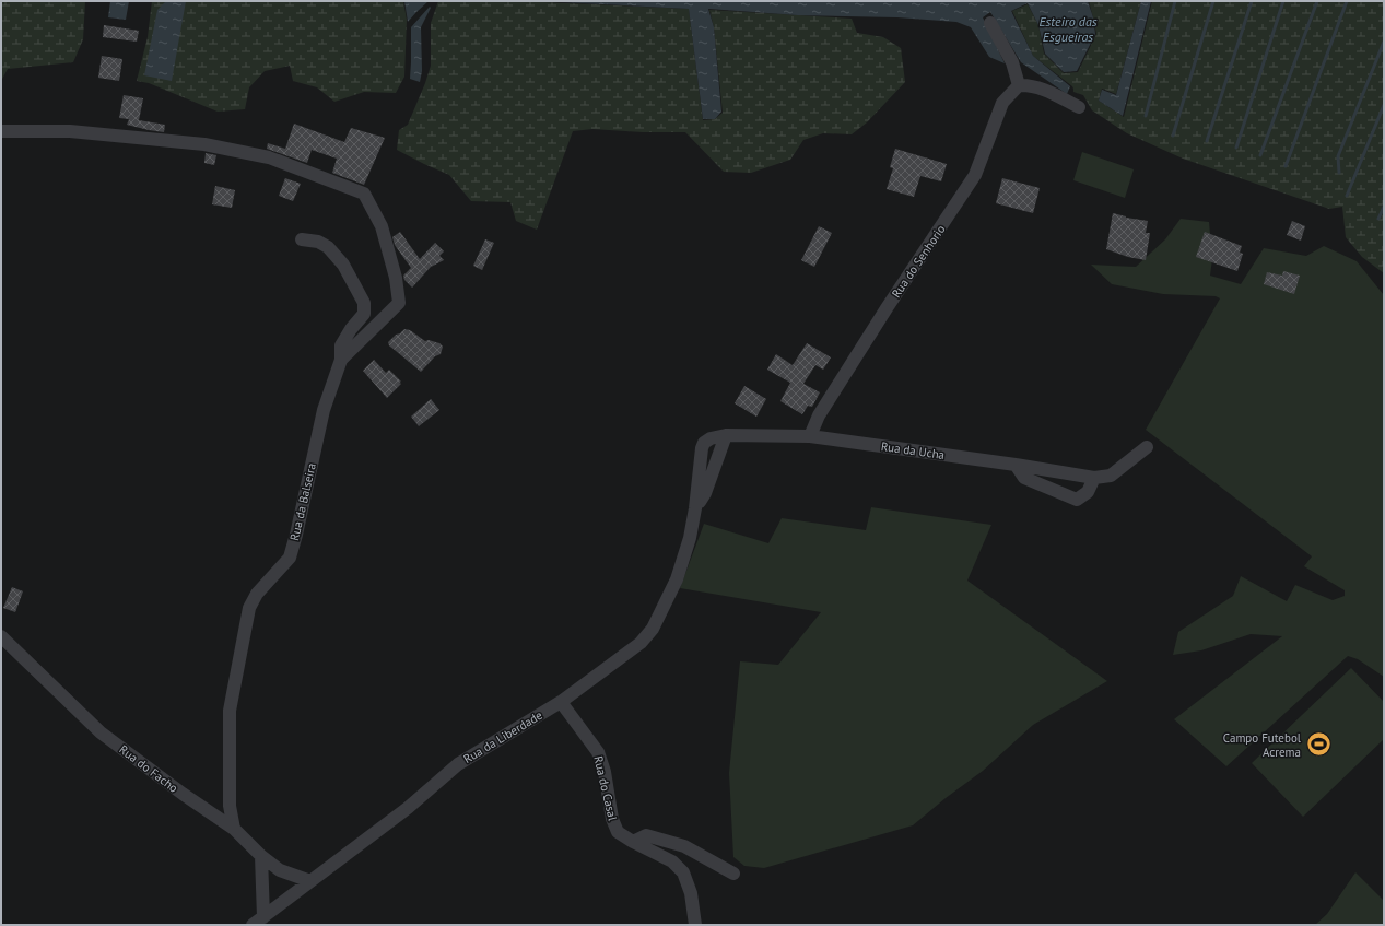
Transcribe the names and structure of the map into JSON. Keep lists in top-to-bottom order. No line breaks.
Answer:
{"streets":{"street":["Rua do Senhorio","Rua da Ucha","Rua da Balseira","Rua da Liberdade","Rua do Facho","Rua do Casal"]},"crossings":[["Rua do Senhorio","Rua da Ucha"],["Rua do Senhorio","Rua da Liberdade"],["Rua da Ucha","Rua da Liberdade"],["Rua da Balseira","Rua do Facho"],["Rua da Liberdade","Rua do Facho"],["Rua da Liberdade","Rua do Casal"]],"water":["Esteiro das Esgueiras"],"places":{"sports":["Campo Futebol Acrema"]}}
